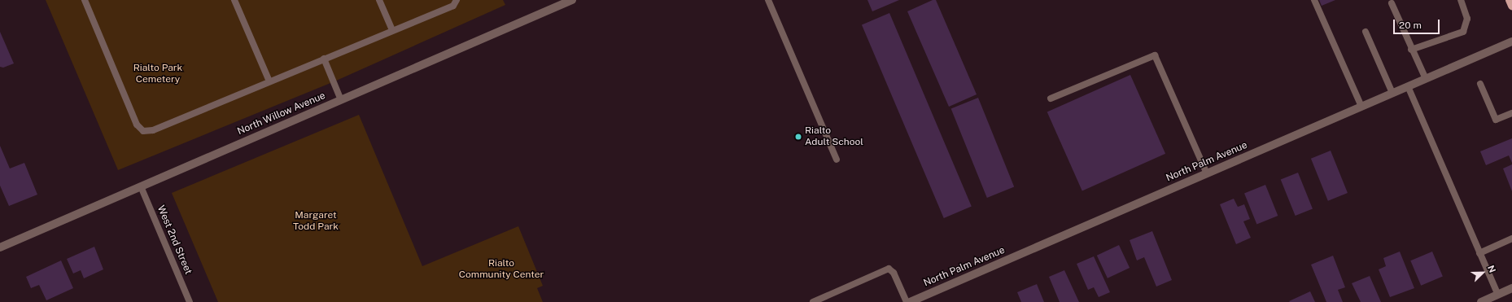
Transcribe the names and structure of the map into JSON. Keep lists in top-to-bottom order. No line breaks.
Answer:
{"streets":{"street":["North Willow Avenue","North Palm Avenue"],"lane":["West 2nd Street"]},"crossings":[["North Willow Avenue","West 2nd Street"]],"parks":["Rialto Park Cemetery","Margaret Todd Park","Rialto Community Center"],"places":["Rialto Adult School"],"scale_bar":"20 m","north":"top right"}
